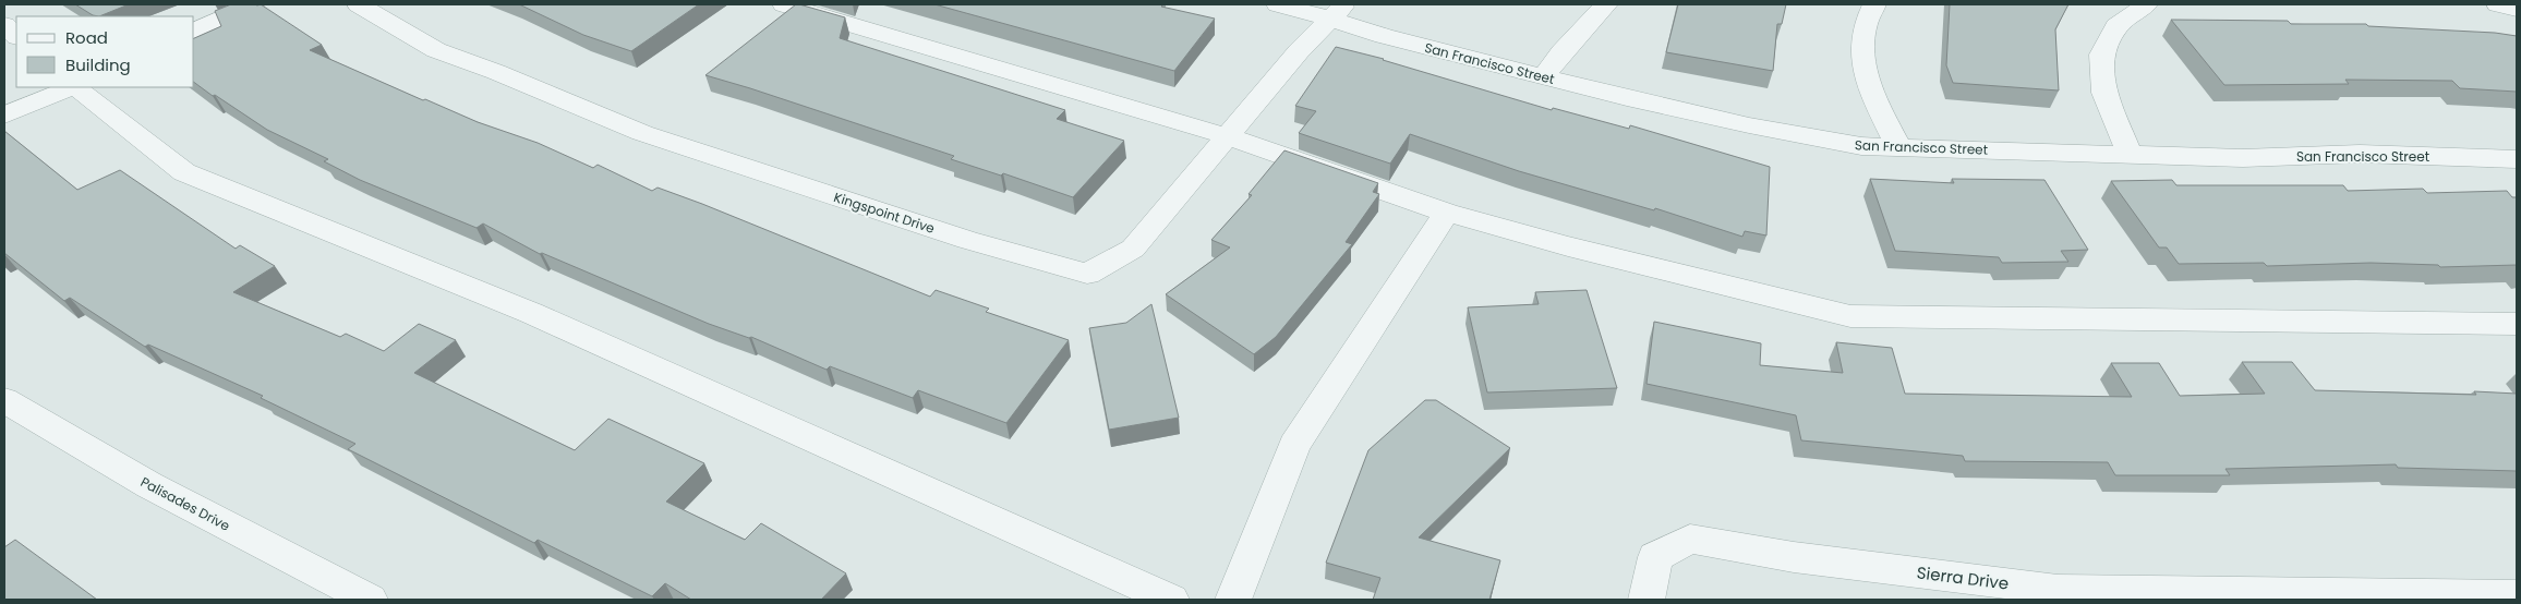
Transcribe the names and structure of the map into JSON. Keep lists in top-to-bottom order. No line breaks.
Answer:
{"streets":{"street":["San Francisco Street","Kingspoint Drive","Palisades Drive","Sierra Drive"]},"crossings":[["San Francisco Street","Kingspoint Drive"]],"legend":["Road","Building"]}
